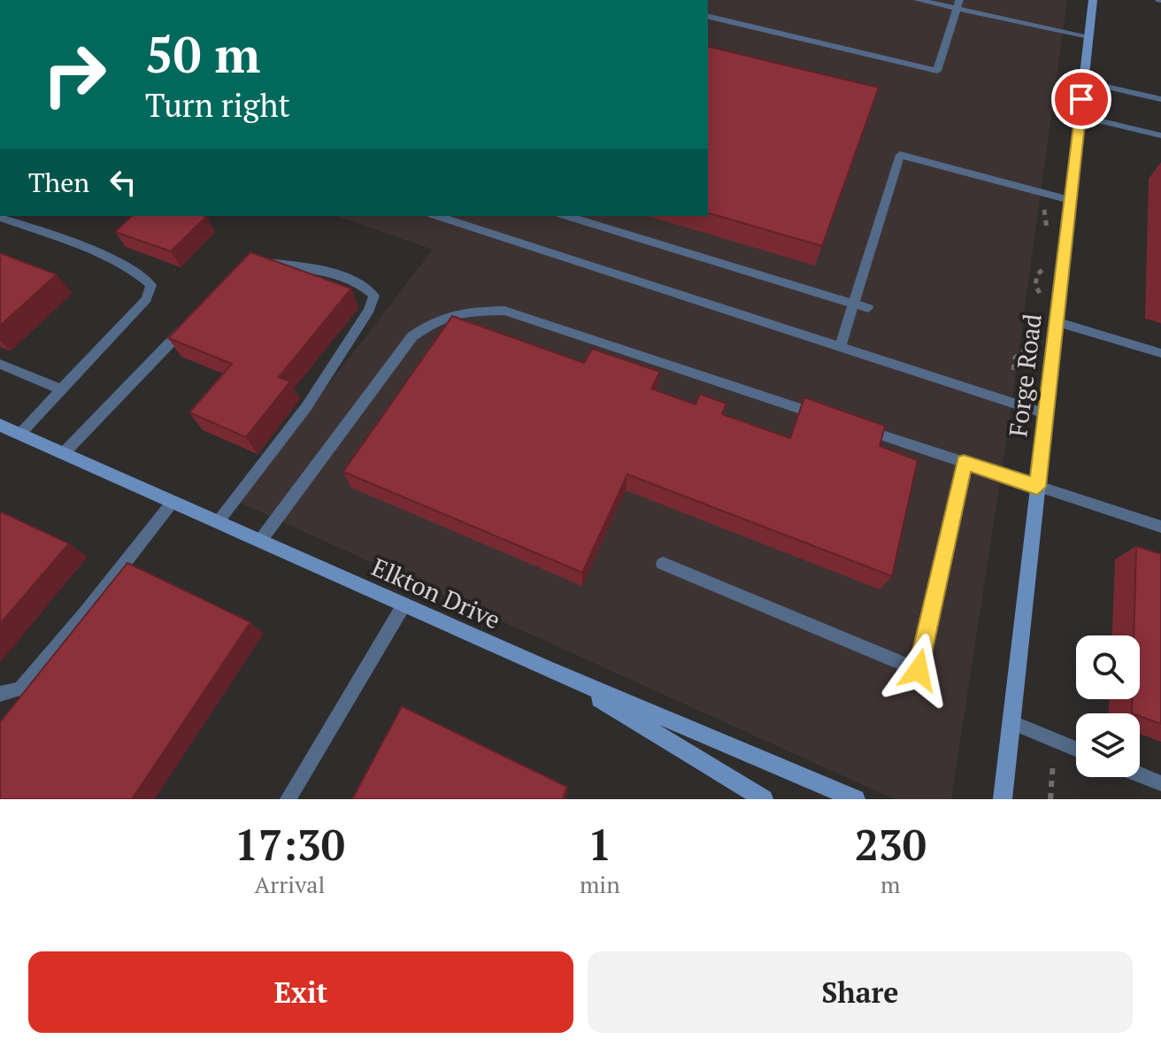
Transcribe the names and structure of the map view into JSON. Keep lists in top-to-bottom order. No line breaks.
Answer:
{"streets":{"street":["Forge Road","Elkton Drive"]},"page":{"turn":["50 m","Turn right"],"then":"Then","eta":["17:30","Arrival","1","min","230","m"],"buttons":["Exit","Share"]}}
